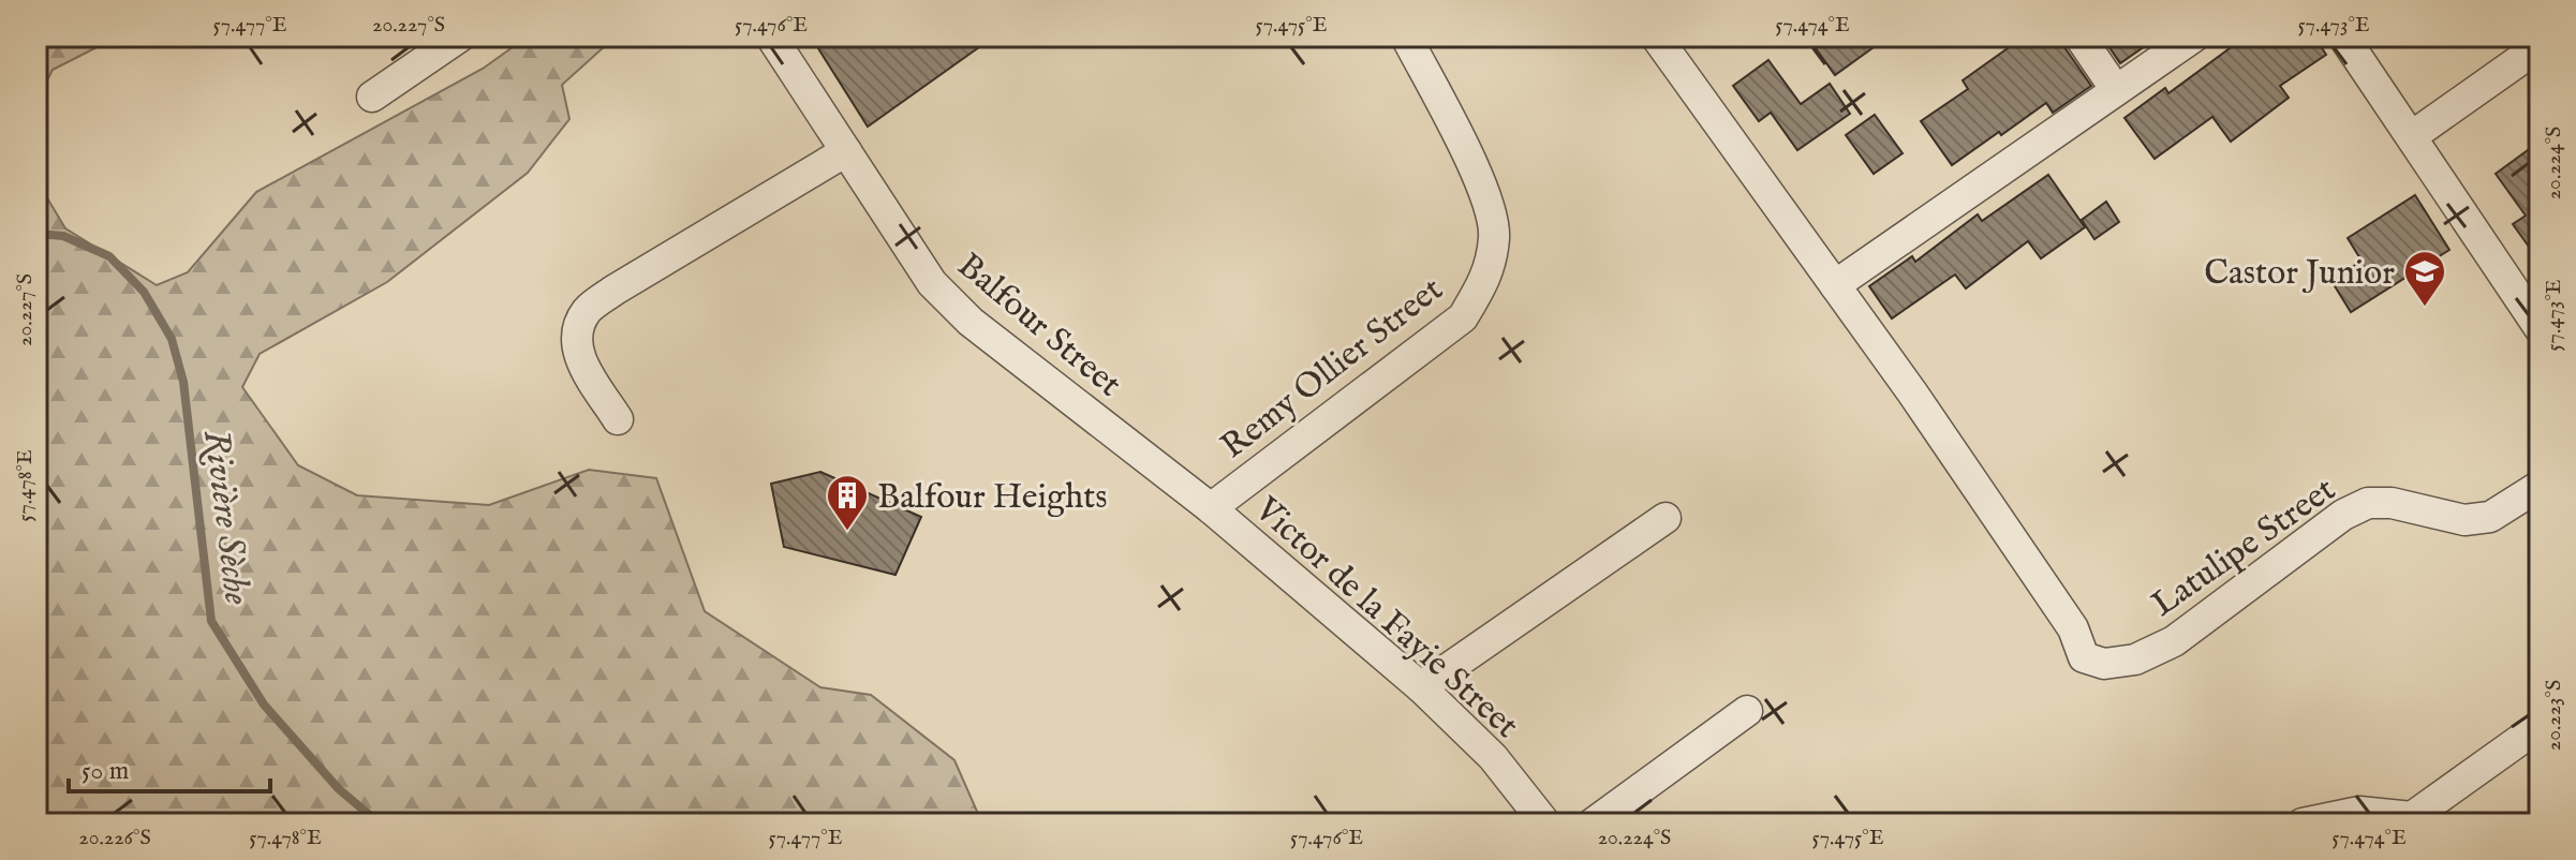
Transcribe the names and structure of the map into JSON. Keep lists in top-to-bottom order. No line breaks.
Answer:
{"streets":{"street":["Balfour Street","Remy Ollier Street","Latulipe Street","Victor de la Fayie Street"]},"crossings":[["Balfour Street","Remy Ollier Street"],["Balfour Street","Victor de la Fayie Street"],["Remy Ollier Street","Victor de la Fayie Street"]],"water":["Rivière Sèche"],"places":{"school or university":["Castor Junior"],"building":["Balfour Heights"]},"scale_bar":"50 m","coordinates":["57.477°E","20.227°S","57.476°E","57.475°E","57.474°E","57.473°E","20.224°S","57.478°E","20.223°S","20.226°S"]}
